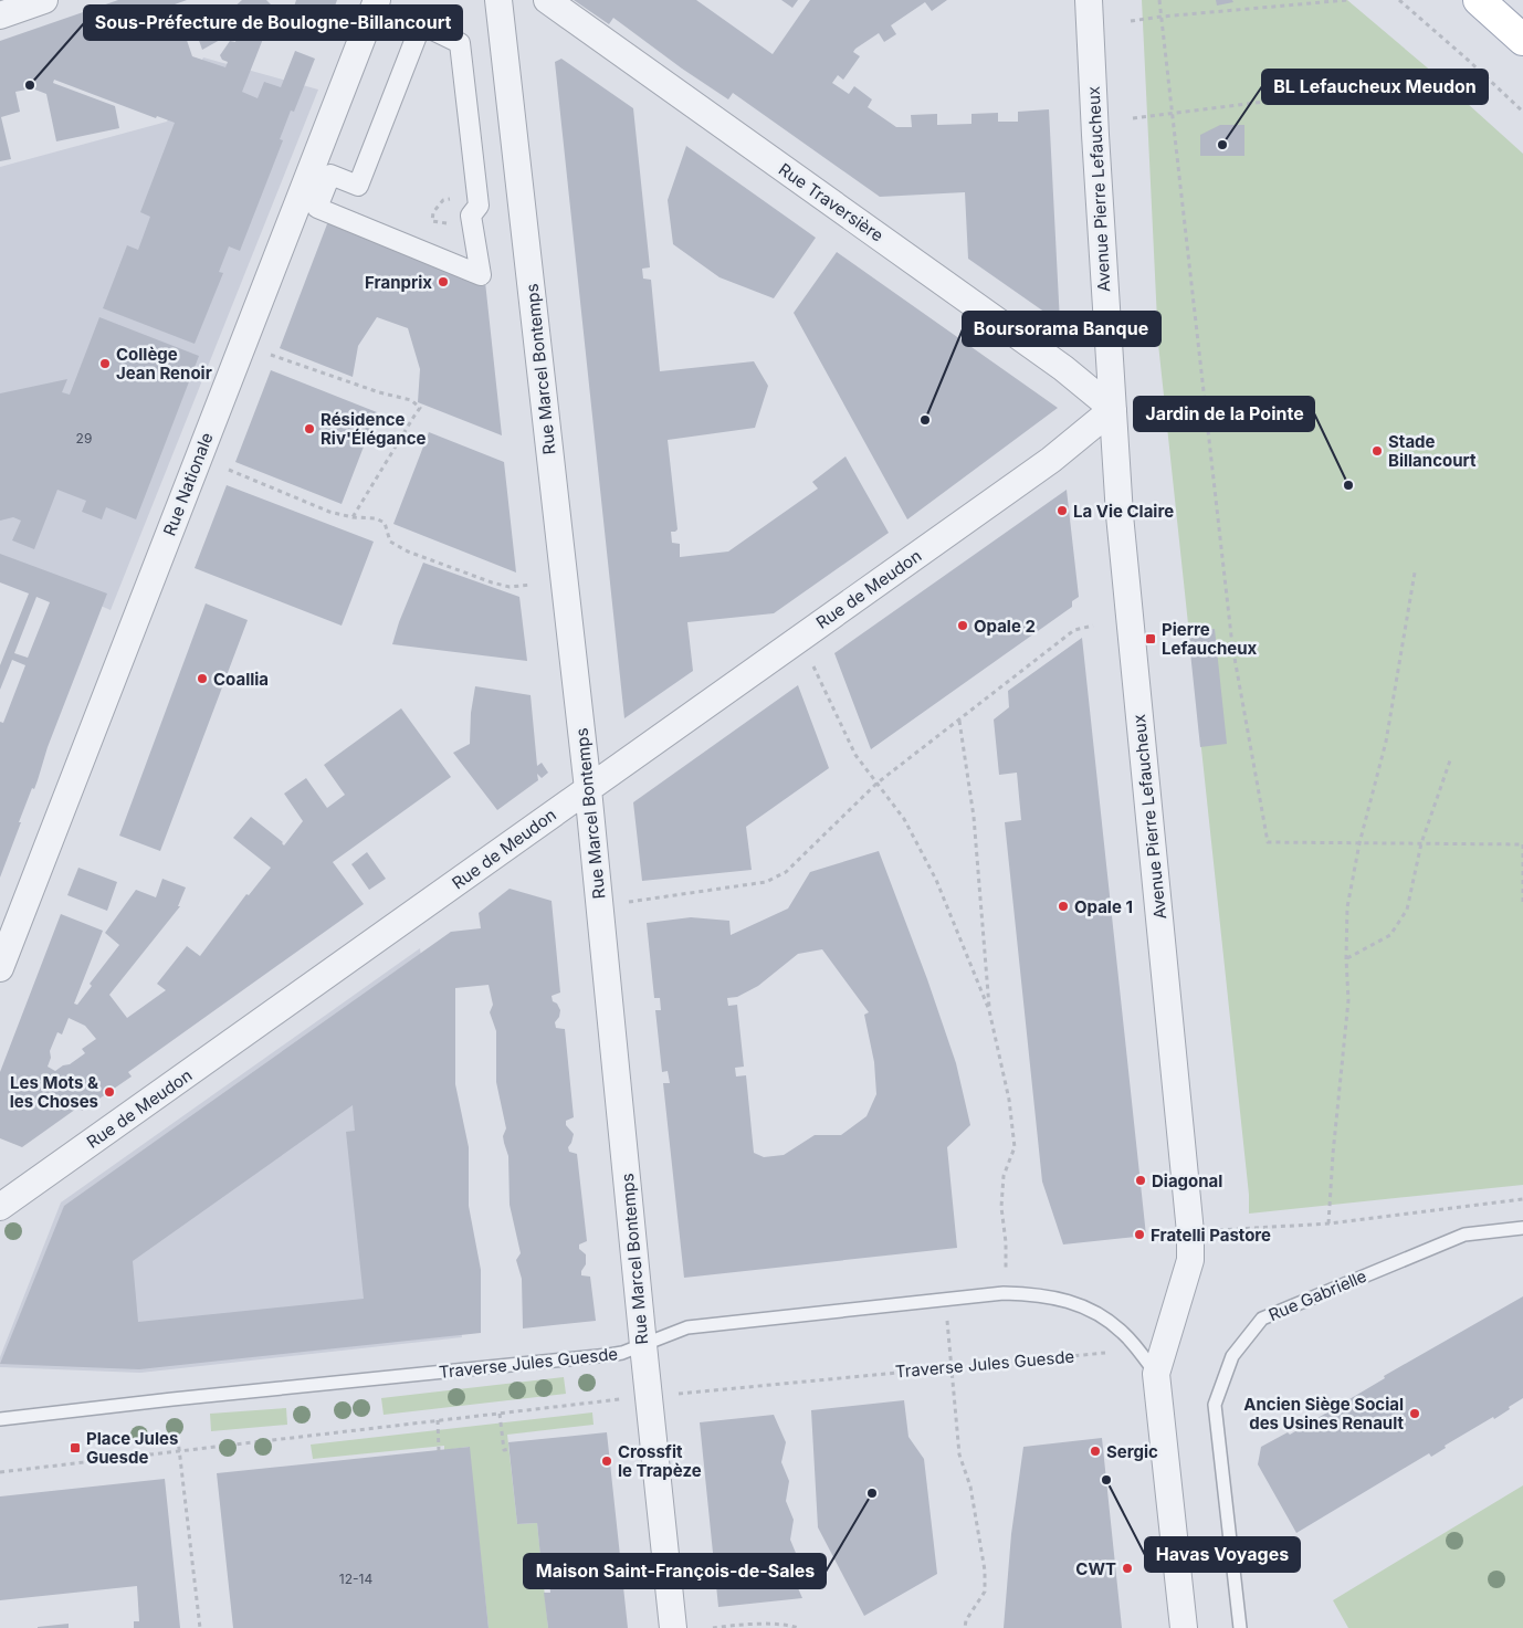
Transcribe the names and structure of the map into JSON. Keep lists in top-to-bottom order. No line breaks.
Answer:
{"streets":{"street":["Avenue Pierre Lefaucheux","Rue Traversière","Rue Marcel Bontemps","Rue Nationale","Rue de Meudon"],"lane":["Rue Gabrielle","Traverse Jules Guesde"]},"crossings":[["Avenue Pierre Lefaucheux","Rue Traversière"],["Avenue Pierre Lefaucheux","Rue de Meudon"],["Avenue Pierre Lefaucheux","Traverse Jules Guesde"],["Rue Traversière","Rue de Meudon"],["Rue Marcel Bontemps","Rue de Meudon"],["Rue Marcel Bontemps","Traverse Jules Guesde"]],"places":{"other":["Sous-Préfecture de Boulogne-Billancourt","BL Lefaucheux Meudon","Franprix","Collège Jean Renoir","Boursorama Banque","Résidence Riv'Élégance","Stade Billancourt","Jardin de la Pointe","La Vie Claire","Opale 2","Coallia","Opale 1","Les Mots & les Choses","Diagonal","Fratelli Pastore","Ancien Siège Social des Usines Renault","Sergic","Crossfit le Trapèze","Havas Voyages","Maison Saint-François-de-Sales","CWT"],"transit":["Pierre Lefaucheux","Place Jules Guesde"]},"house_numbers":["29","12-14"]}
